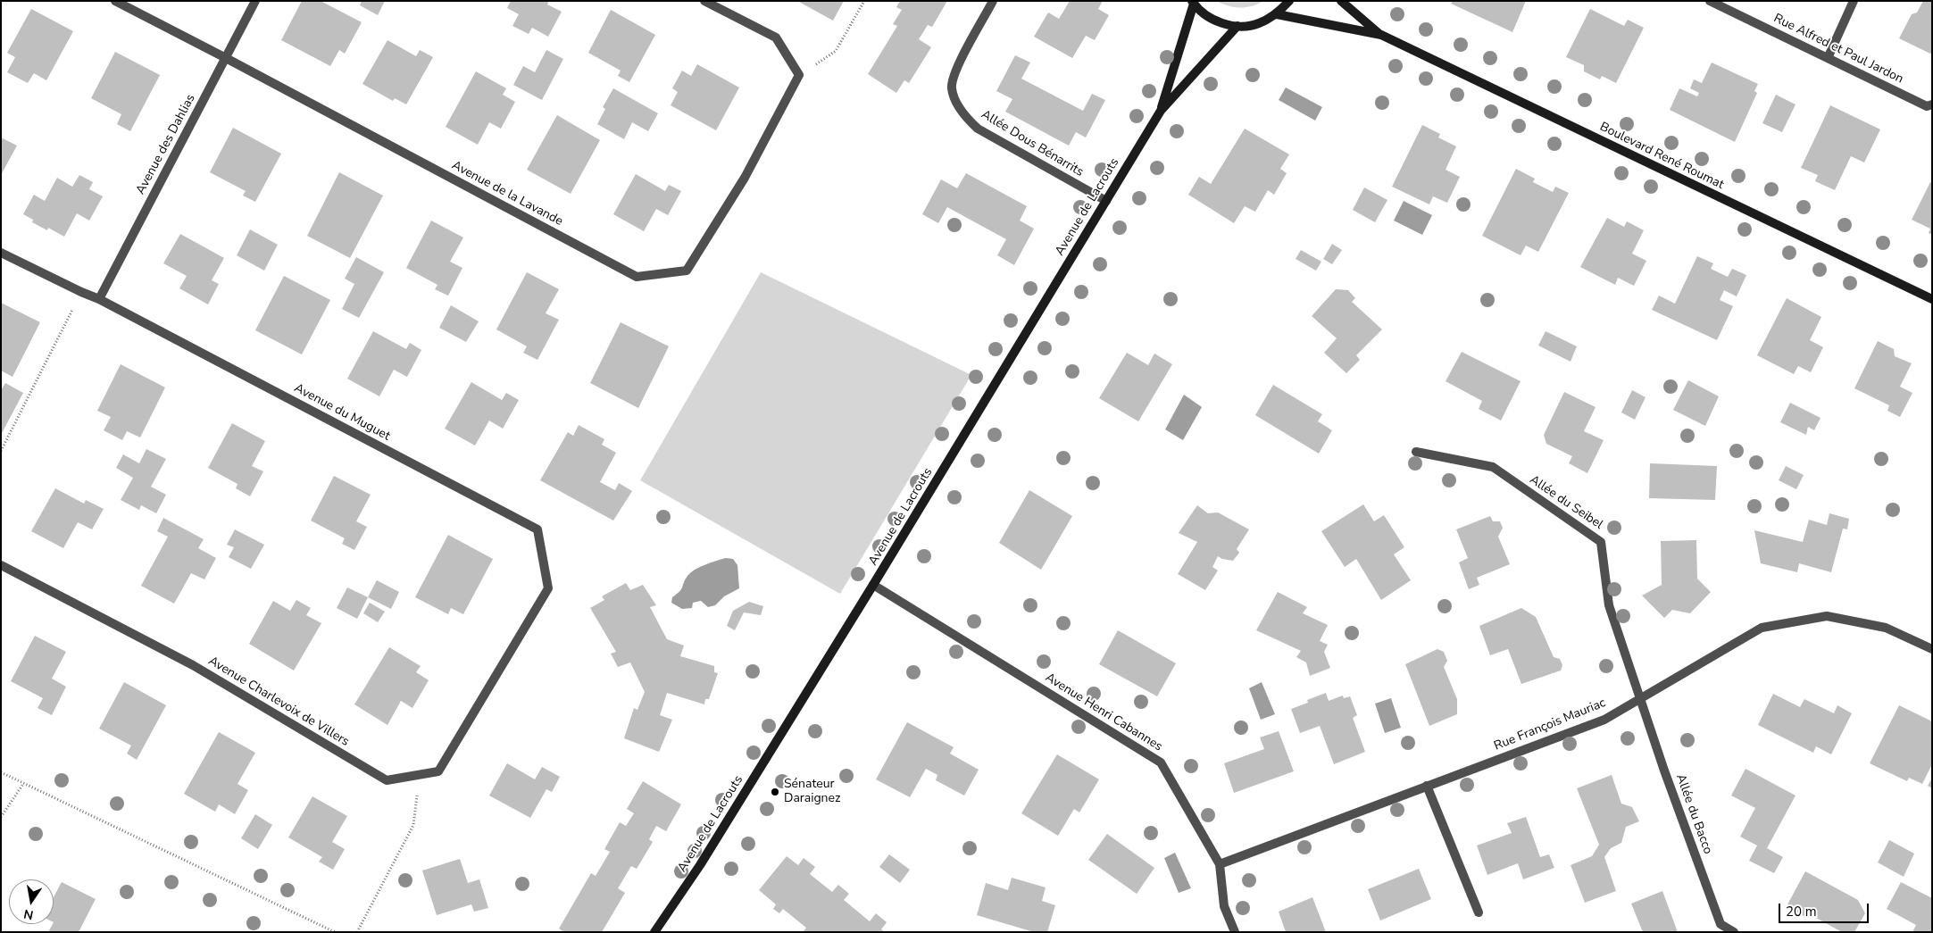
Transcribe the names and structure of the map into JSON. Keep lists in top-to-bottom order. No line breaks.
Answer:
{"streets":{"street":["Rue Alfred et Paul Jardon","Allée Dous Bénarrits","Avenue des Dahlias","Boulevard René Roumat","Avenue de la Lavande","Avenue de Lacrouts","Avenue du Muguet","Allée du Seibel","Avenue Charlevoix de Villers","Avenue Henri Cabannes","Rue François Mauriac","Allée du Bacco"]},"crossings":[["Allée Dous Bénarrits","Avenue de Lacrouts"],["Avenue des Dahlias","Avenue de la Lavande"],["Avenue des Dahlias","Avenue du Muguet"],["Avenue de Lacrouts","Avenue Henri Cabannes"],["Avenue du Muguet","Avenue Charlevoix de Villers"],["Allée du Seibel","Rue François Mauriac"],["Allée du Seibel","Allée du Bacco"],["Avenue Henri Cabannes","Rue François Mauriac"],["Rue François Mauriac","Allée du Bacco"]],"places":["Sénateur Daraignez"],"scale_bar":"20 m","north":"bottom"}
